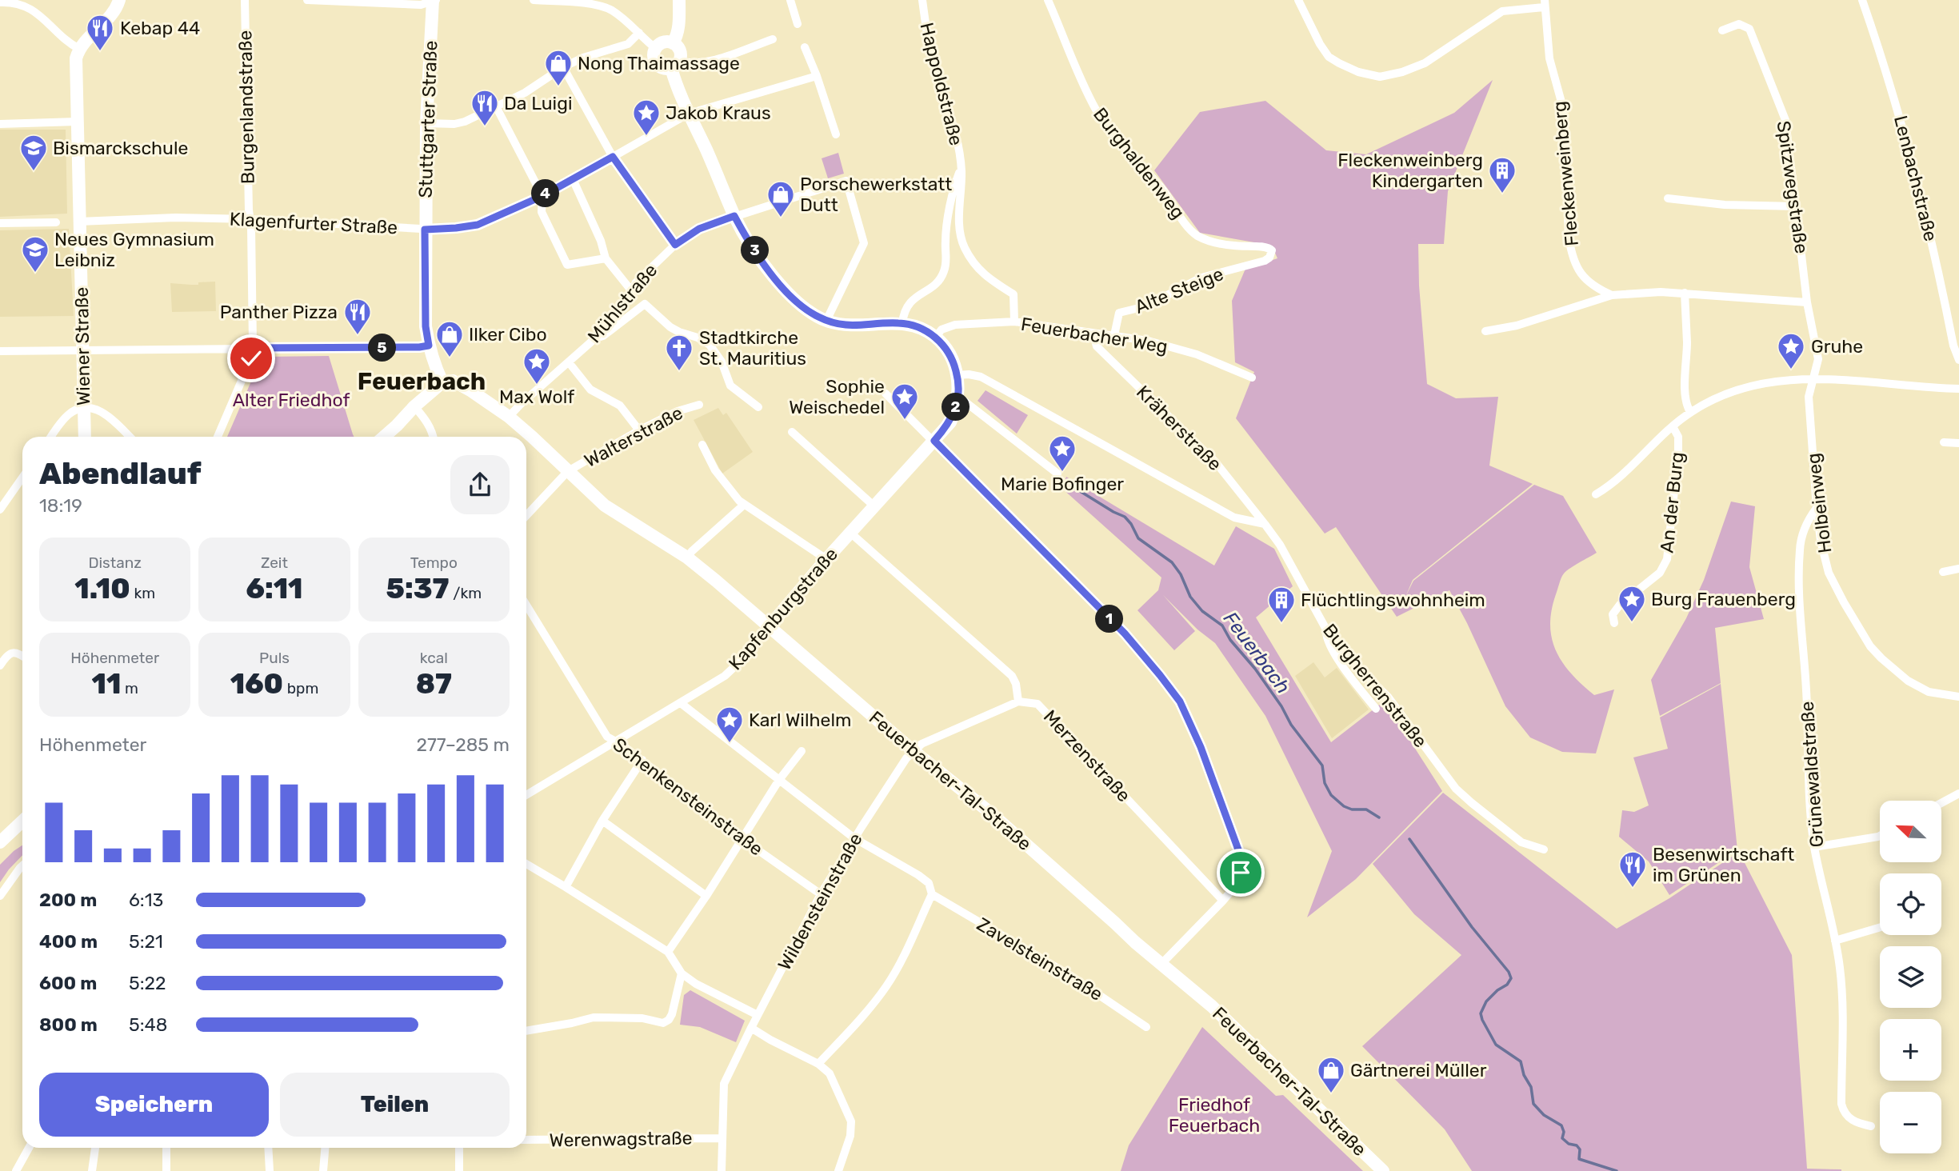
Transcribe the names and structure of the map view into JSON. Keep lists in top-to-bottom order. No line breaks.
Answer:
{"streets":{"main road":["Stuttgarter Straße","Wiener Straße","Kapfenburgstraße","Feuerbacher-Tal-Straße"],"street":["Happoldstraße","Burgenlandstraße","Burghaldenweg","Fleckenweinberg","Lenbachstraße","Spitzwegstraße","Klagenfurter Straße","Alte Steige","Mühlstraße","Feuerbacher Weg","Kräherstraße","Walterstraße","An der Burg","Holbeinweg","Burgherrenstraße","Merzenstraße","Grünewaldstraße","Schenkensteinstraße","Wildensteinstraße","Zavelsteinstraße","Werenwagstraße"]},"crossings":[["Happoldstraße","Feuerbacher Weg"],["Burgenlandstraße","Klagenfurter Straße"],["Stuttgarter Straße","Klagenfurter Straße"],["Stuttgarter Straße","Feuerbacher-Tal-Straße"],["Burghaldenweg","Alte Steige"],["Spitzwegstraße","Holbeinweg"],["Klagenfurter Straße","Wiener Straße"],["Alte Steige","Feuerbacher Weg"],["Mühlstraße","Feuerbacher-Tal-Straße"],["Feuerbacher Weg","Kräherstraße"],["Kräherstraße","Burgherrenstraße"],["Walterstraße","Feuerbacher-Tal-Straße"],["Holbeinweg","Grünewaldstraße"],["Kapfenburgstraße","Feuerbacher-Tal-Straße"],["Kapfenburgstraße","Schenkensteinstraße"],["Kapfenburgstraße","Zavelsteinstraße"],["Merzenstraße","Wildensteinstraße"],["Feuerbacher-Tal-Straße","Wildensteinstraße"],["Schenkensteinstraße","Wildensteinstraße"],["Wildensteinstraße","Zavelsteinstraße"],["Wildensteinstraße","Werenwagstraße"]],"districts":["Feuerbach"],"water":["Feuerbach"],"parks":["Alter Friedhof","Friedhof Feuerbach"],"places":{"restaurant":["Kebap 44","Da Luigi","Panther Pizza","Besenwirtschaft im Grünen"],"shop":["Nong Thaimassage","Porschewerkstatt Dutt","Ilker Cibo","Gärtnerei Müller"],"place":["Jakob Kraus","Gruhe","Max Wolf","Sophie Weischedel","Marie Bofinger","Burg Frauenberg","Karl Wilhelm"],"school or university":["Bismarckschule","Neues Gymnasium Leibniz"],"building":["Fleckenweinberg Kindergarten","Flüchtlingswohnheim"],"church":["Stadtkirche St. Mauritius"]},"north":"top left","page":{"pins":["4","3","5","2","1"],"heading":["Abendlauf","18:19"],"stats":[["Distanz","1.10 km"],["Zeit","6:11"],["Tempo","5:37 /km"],["Höhenmeter","11 m"],["Puls","160 bpm"],["kcal","87"]],"chart":["Höhenmeter","277–285 m"],"map_buttons":["+","−"],"list":[{"name":"200 m","note":"6:13"},{"name":"400 m","note":"5:21"},{"name":"600 m","note":"5:22"},{"name":"800 m","note":"5:48"}],"buttons":["Speichern","Teilen"]}}
